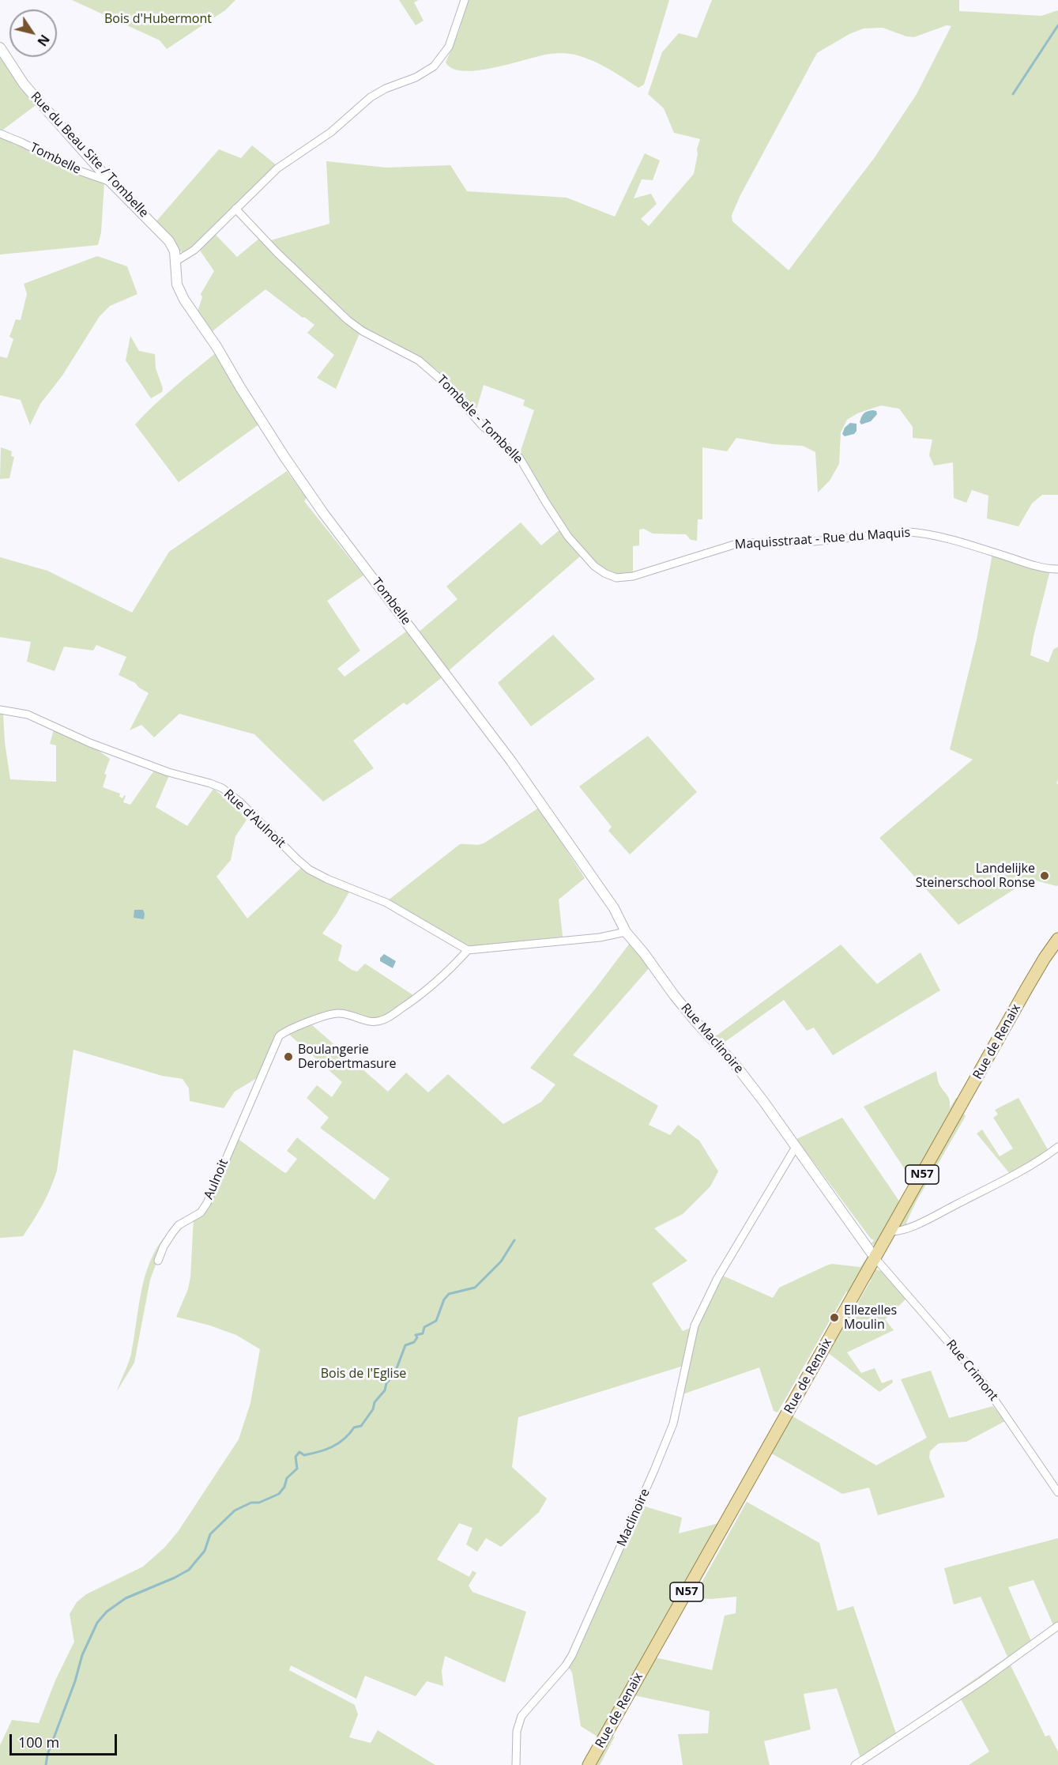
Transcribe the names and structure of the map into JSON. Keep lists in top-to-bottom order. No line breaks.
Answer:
{"streets":{"main road":["Rue de Renaix","N57"],"street":["Rue du Beau Site / Tombelle","Tombelle","Tombele - Tombelle","Maquisstraat - Rue du Maquis","Rue d'Aulnoit","Rue Maclinoire","Aulnoit","Rue Crimont","Maclinoire"]},"crossings":[["Rue du Beau Site / Tombelle","Tombelle"],["Tombelle","Rue Maclinoire"],["Tombele - Tombelle","Maquisstraat - Rue du Maquis"],["Rue d'Aulnoit","Aulnoit"],["Rue Maclinoire","Rue de Renaix"],["Rue Maclinoire","Rue Crimont"],["Rue Maclinoire","Maclinoire"],["Rue de Renaix","Rue Crimont"]],"parks":["Bois d'Hubermont","Bois de l'Eglise"],"places":["Landelijke Steinerschool Ronse","Boulangerie Derobertmasure","Ellezelles Moulin"],"scale_bar":"100 m","north":"bottom right"}
